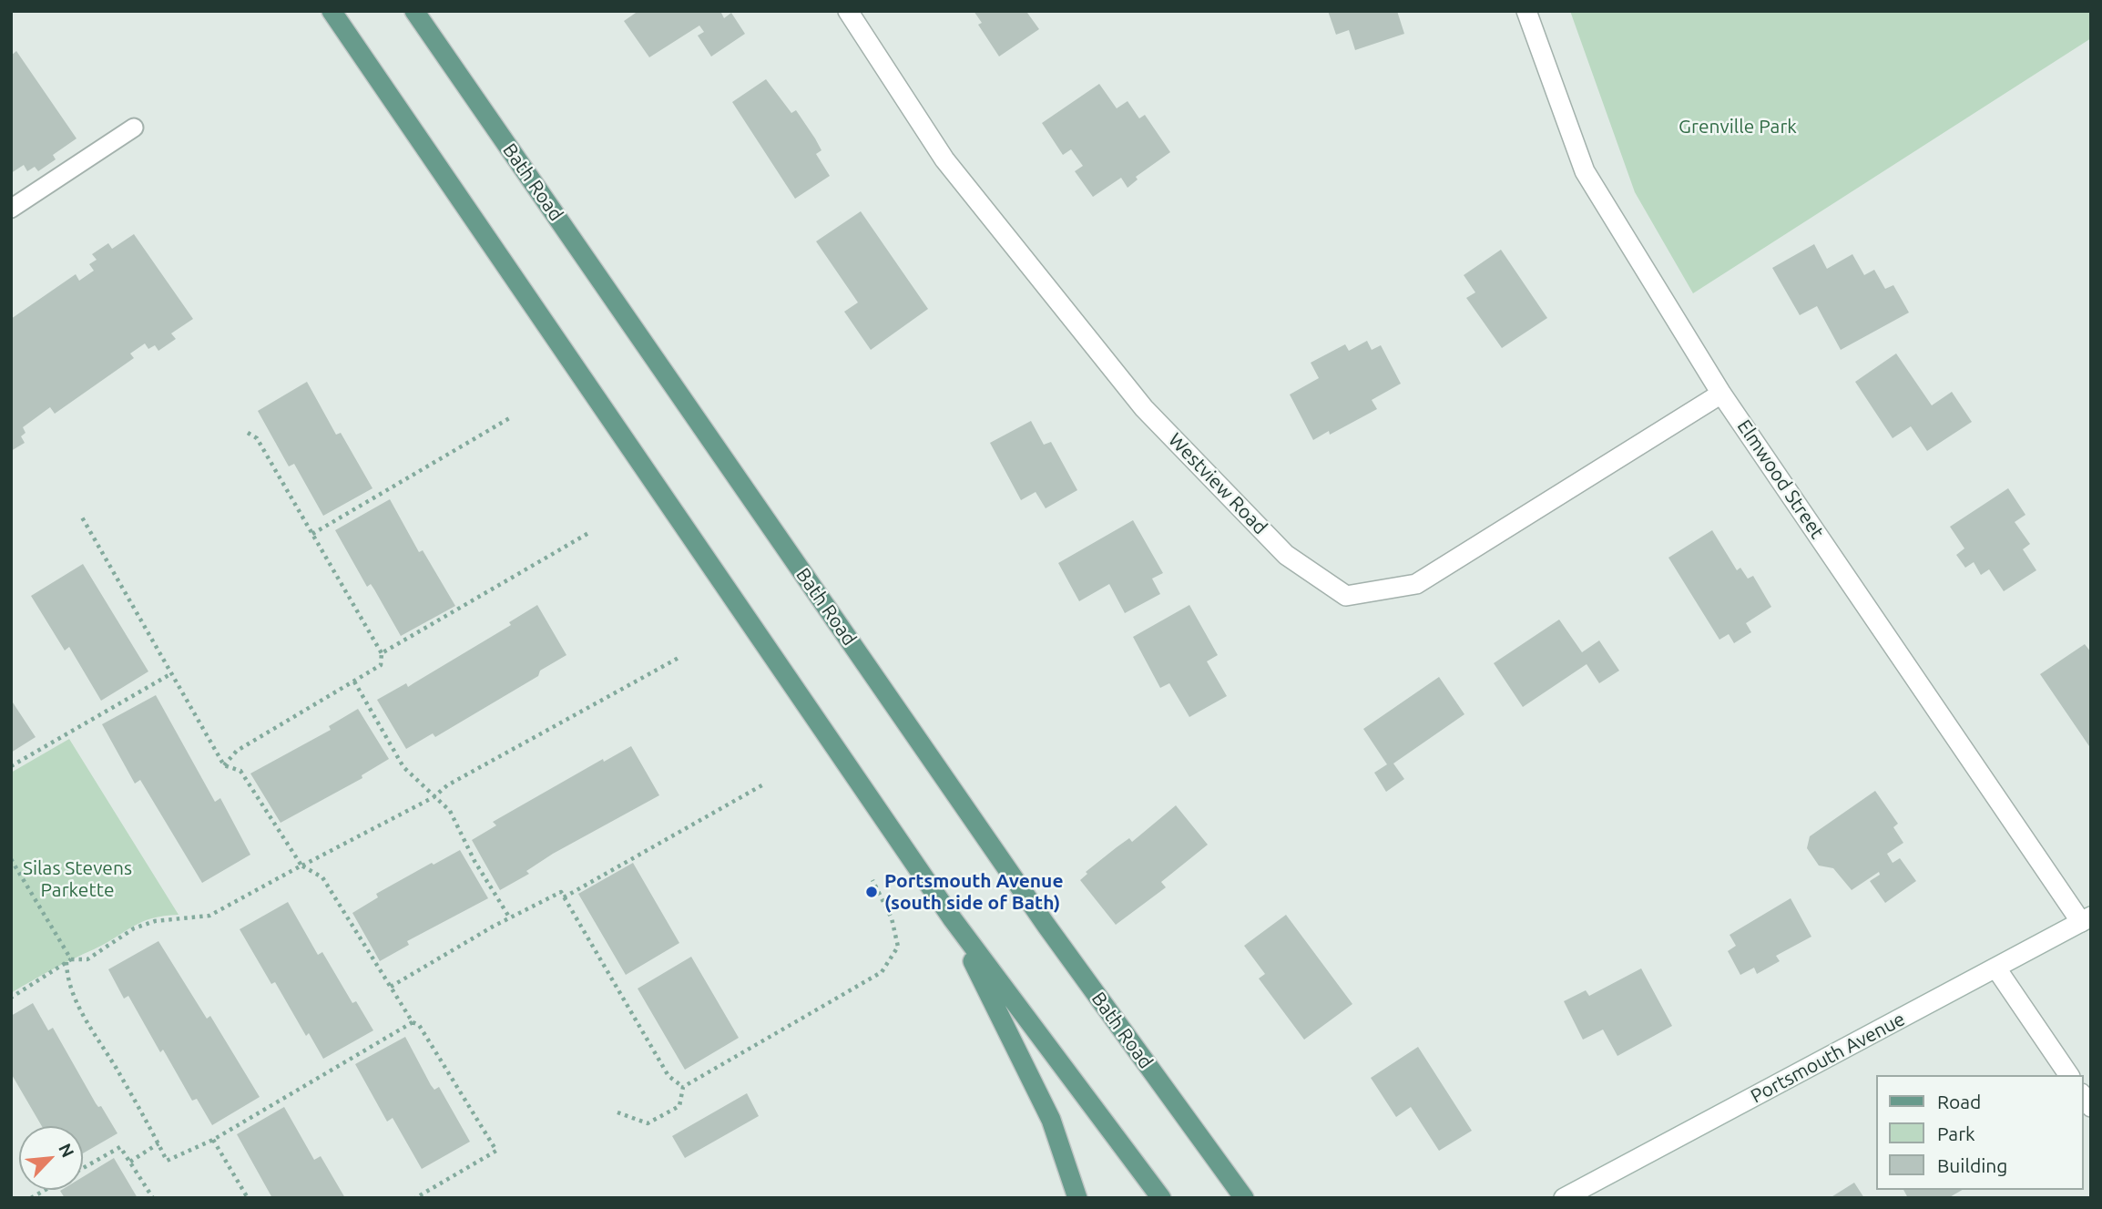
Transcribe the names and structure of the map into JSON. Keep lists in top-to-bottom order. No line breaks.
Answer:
{"streets":{"main road":["Bath Road"],"street":["Elmwood Street","Westview Road","Portsmouth Avenue"]},"crossings":[["Elmwood Street","Westview Road"],["Elmwood Street","Portsmouth Avenue"]],"parks":["Grenville Park","Silas Stevens Parkette"],"places":["Portsmouth Avenue (south side of Bath)"],"legend":["Road","Park","Building"],"north":"top right"}
